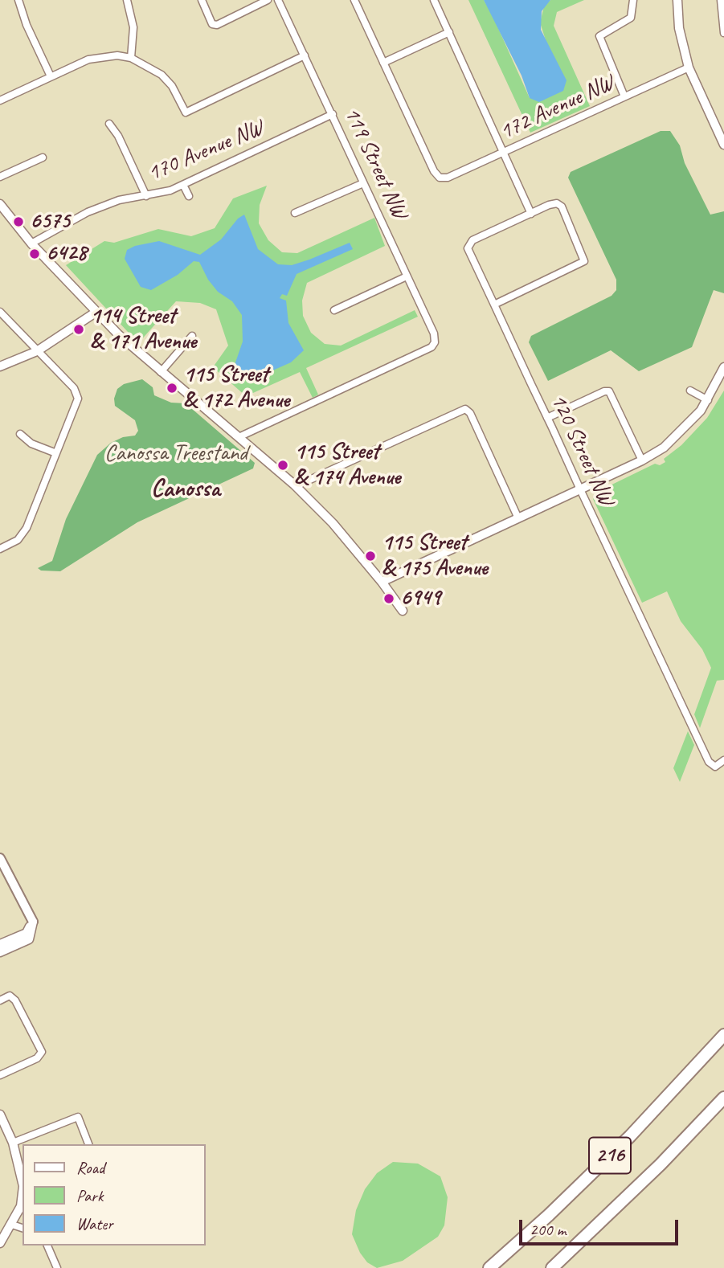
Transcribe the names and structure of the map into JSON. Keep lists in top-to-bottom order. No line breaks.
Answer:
{"streets":{"highway":["216"],"street":["172 Avenue NW","170 Avenue NW","119 Street NW","120 Street NW"]},"crossings":[["170 Avenue NW","119 Street NW"]],"districts":["Canossa"],"parks":["Canossa Treestand"],"places":["6575","6428","114 Street & 171 Avenue","115 Street & 172 Avenue","115 Street & 174 Avenue","115 Street & 175 Avenue","6949"],"legend":["Road","Park","Water"],"scale_bar":"200 m"}
